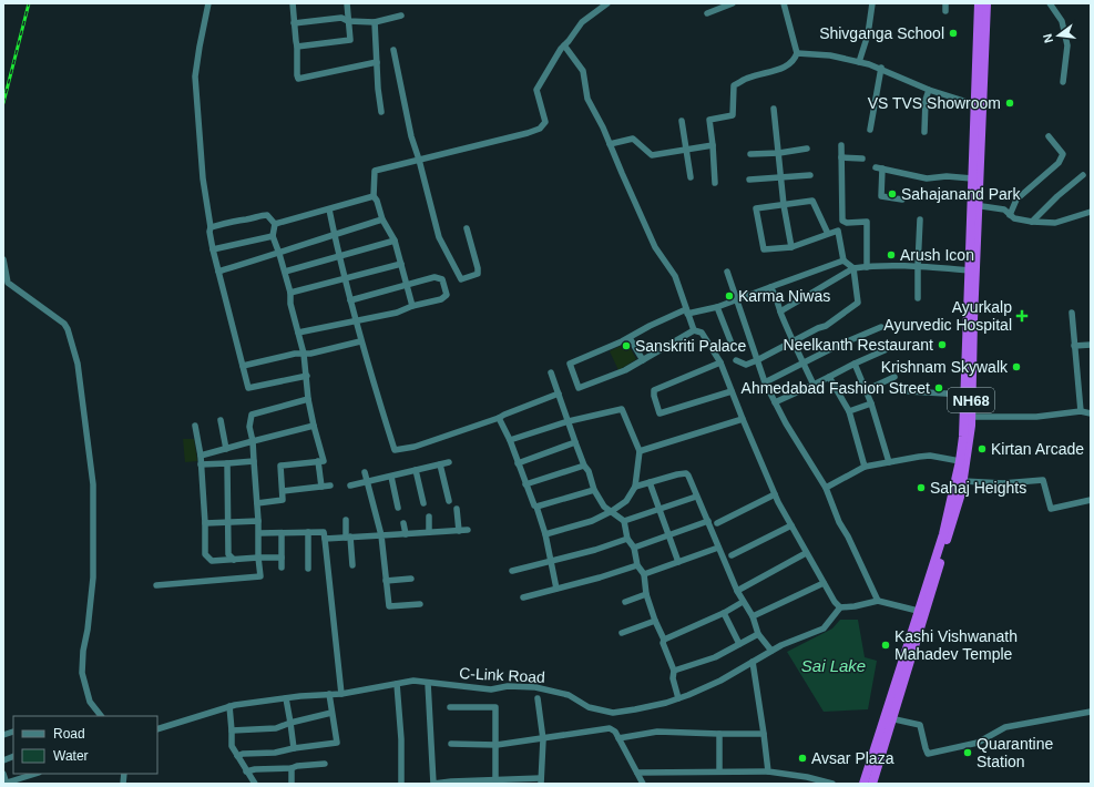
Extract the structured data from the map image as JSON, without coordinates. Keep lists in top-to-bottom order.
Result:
{
  "streets": {
    "highway": ["NH68"],
    "street": ["C-Link Road"]
  },
  "water": ["Sai Lake"],
  "places": {
    "other": [
      "Shivganga School",
      "VS TVS Showroom",
      "Sahajanand Park",
      "Arush Icon",
      "Karma Niwas",
      "Neelkanth Restaurant",
      "Sanskriti Palace",
      "Krishnam Skywalk",
      "Ahmedabad Fashion Street",
      "Kirtan Arcade",
      "Sahaj Heights",
      "Kashi Vishwanath Mahadev Temple",
      "Quarantine Station",
      "Avsar Plaza"
    ],
    "health": ["Ayurkalp Ayurvedic Hospital"]
  },
  "legend": ["Road", "Water"],
  "north": "left"
}
